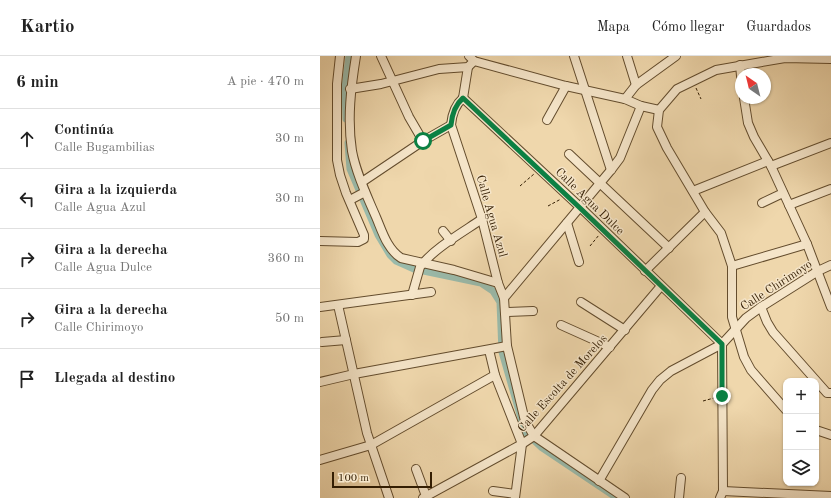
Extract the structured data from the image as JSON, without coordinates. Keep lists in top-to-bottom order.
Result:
{
  "streets": {
    "street": [
      "Calle Agua Dulce",
      "Calle Agua Azul",
      "Calle Chirimoyo",
      "Calle Escolta de Morelos"
    ]
  },
  "crossings": [
    ["Calle Agua Dulce", "Calle Chirimoyo"],
    ["Calle Agua Dulce", "Calle Escolta de Morelos"],
    ["Calle Agua Azul", "Calle Escolta de Morelos"]
  ],
  "scale_bar": "100 m",
  "north": "top left",
  "page": {
    "header": "Kartio",
    "nav": ["Mapa", "Cómo llegar", "Guardados"],
    "heading": ["6 min", "A pie · 470 m"],
    "list": [
      ["Continúa", "Calle Bugambilias", "30 m"],
      ["Gira a la izquierda", "Calle Agua Azul", "30 m"],
      ["Gira a la derecha", "Calle Agua Dulce", "360 m"],
      ["Gira a la derecha", "Calle Chirimoyo", "50 m"],
      "Llegada al destino"
    ],
    "map_buttons": ["+", "−"],
    "scale": "100 m"
  }
}
